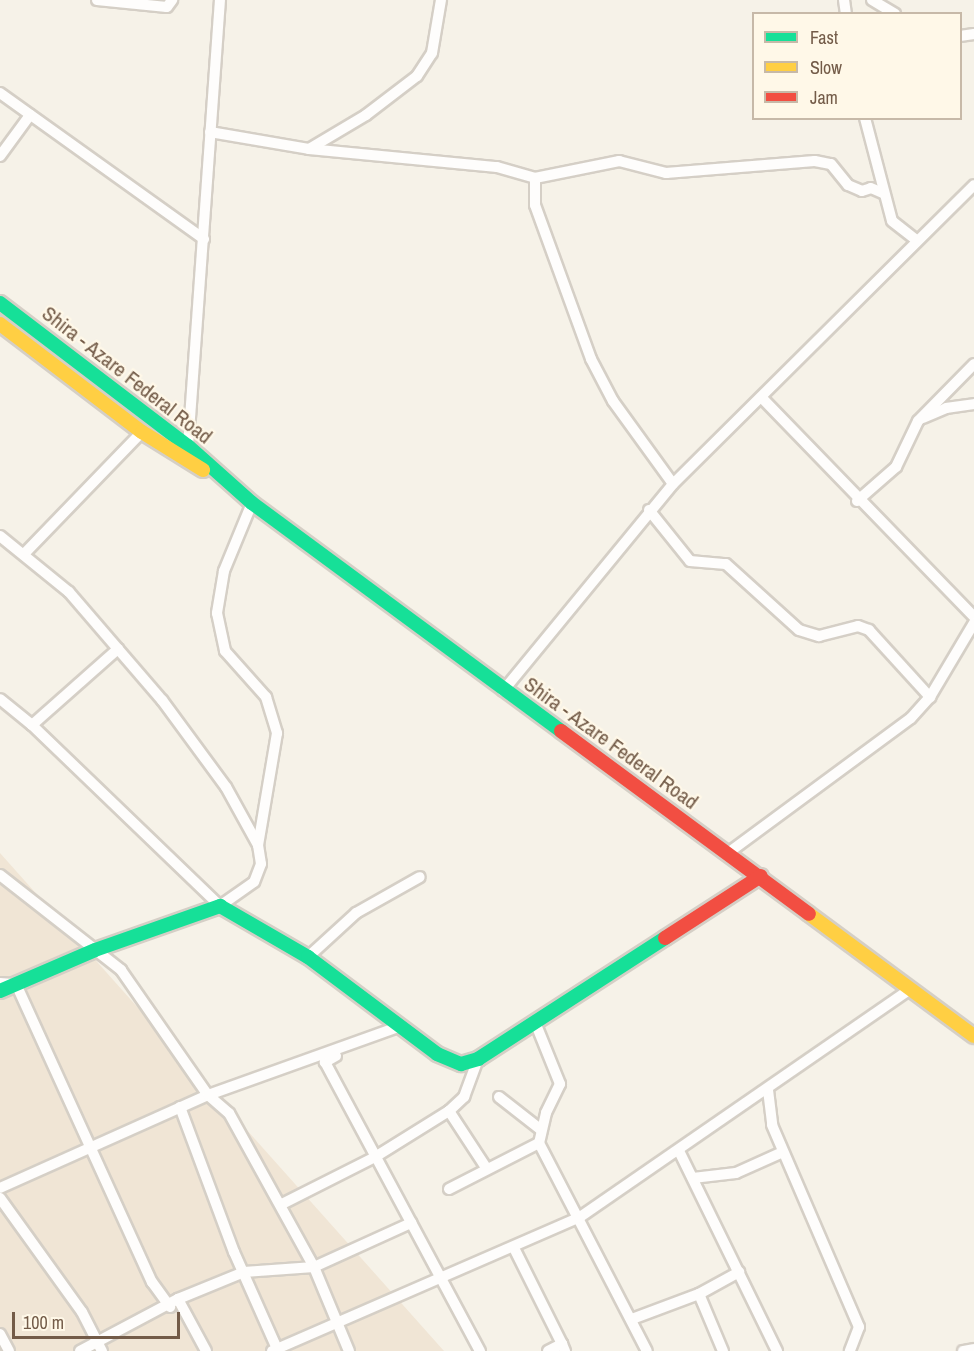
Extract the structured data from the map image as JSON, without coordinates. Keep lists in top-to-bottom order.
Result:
{
  "streets": {
    "main road": ["Shira - Azare Federal Road"]
  },
  "legend": ["Fast", "Slow", "Jam"],
  "scale_bar": "100 m"
}
